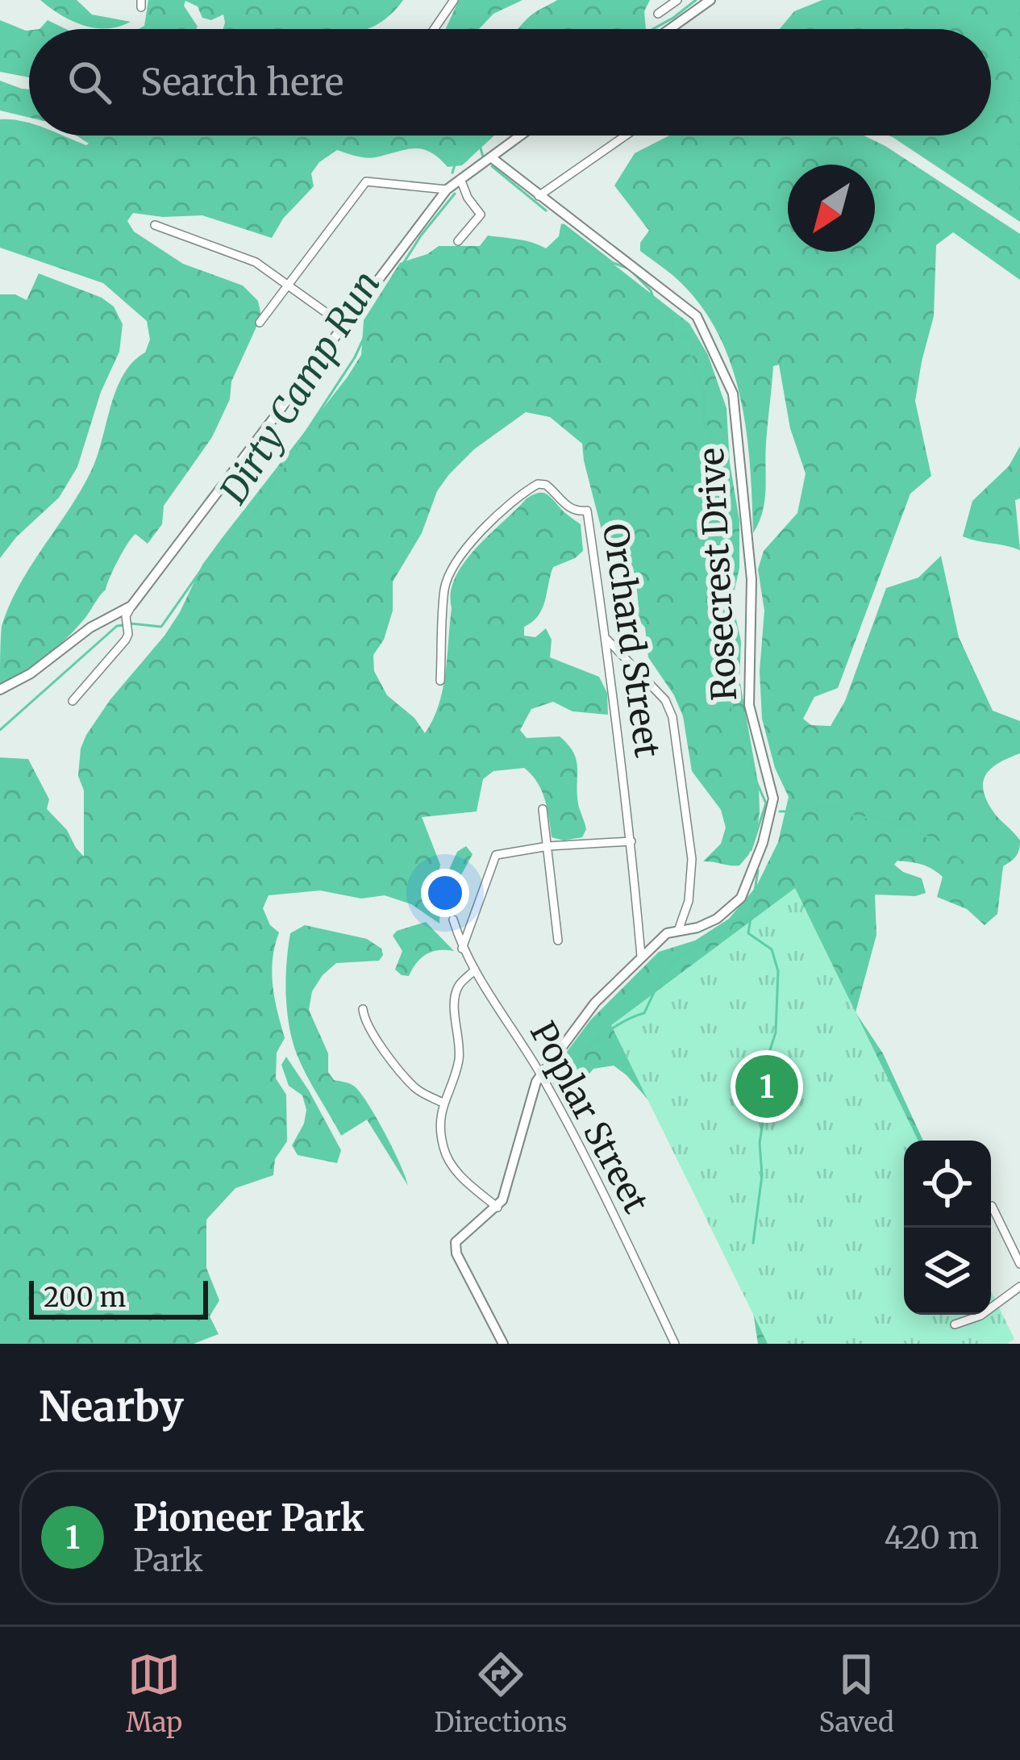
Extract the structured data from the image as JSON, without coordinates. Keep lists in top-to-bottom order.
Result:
{
  "streets": {
    "street": ["Rosecrest Drive", "Orchard Street", "Poplar Street"]
  },
  "crossings": [
    ["Rosecrest Drive", "Orchard Street"],
    ["Rosecrest Drive", "Poplar Street"]
  ],
  "water": ["Dirty Camp Run"],
  "scale_bar": "200 m",
  "north": "bottom left",
  "page": {
    "search": "Search here",
    "pins": "1",
    "scale": "200 m",
    "heading": "Nearby",
    "list": [
      {
        "mark": "1",
        "name": "Pioneer Park",
        "note": "Park",
        "value": "420 m"
      }
    ],
    "nav": ["Map", "Directions", "Saved"]
  }
}
